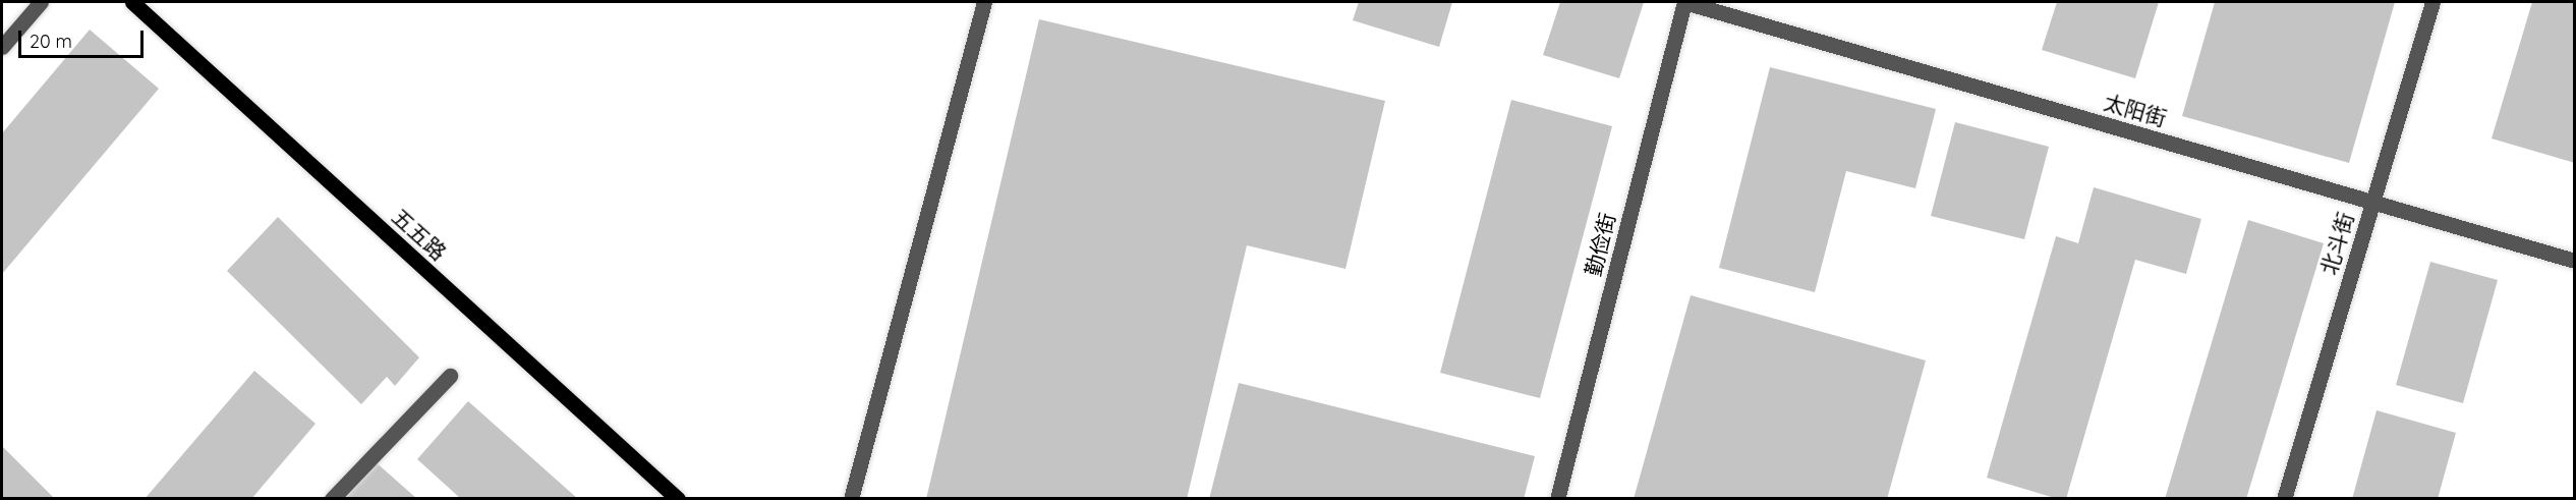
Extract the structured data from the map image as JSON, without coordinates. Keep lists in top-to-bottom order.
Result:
{
  "streets": {
    "main road": ["五五路"],
    "street": ["太阳街", "北斗街", "勤俭街"]
  },
  "crossings": [
    ["太阳街", "北斗街"],
    ["太阳街", "勤俭街"]
  ],
  "scale_bar": "20 m"
}
